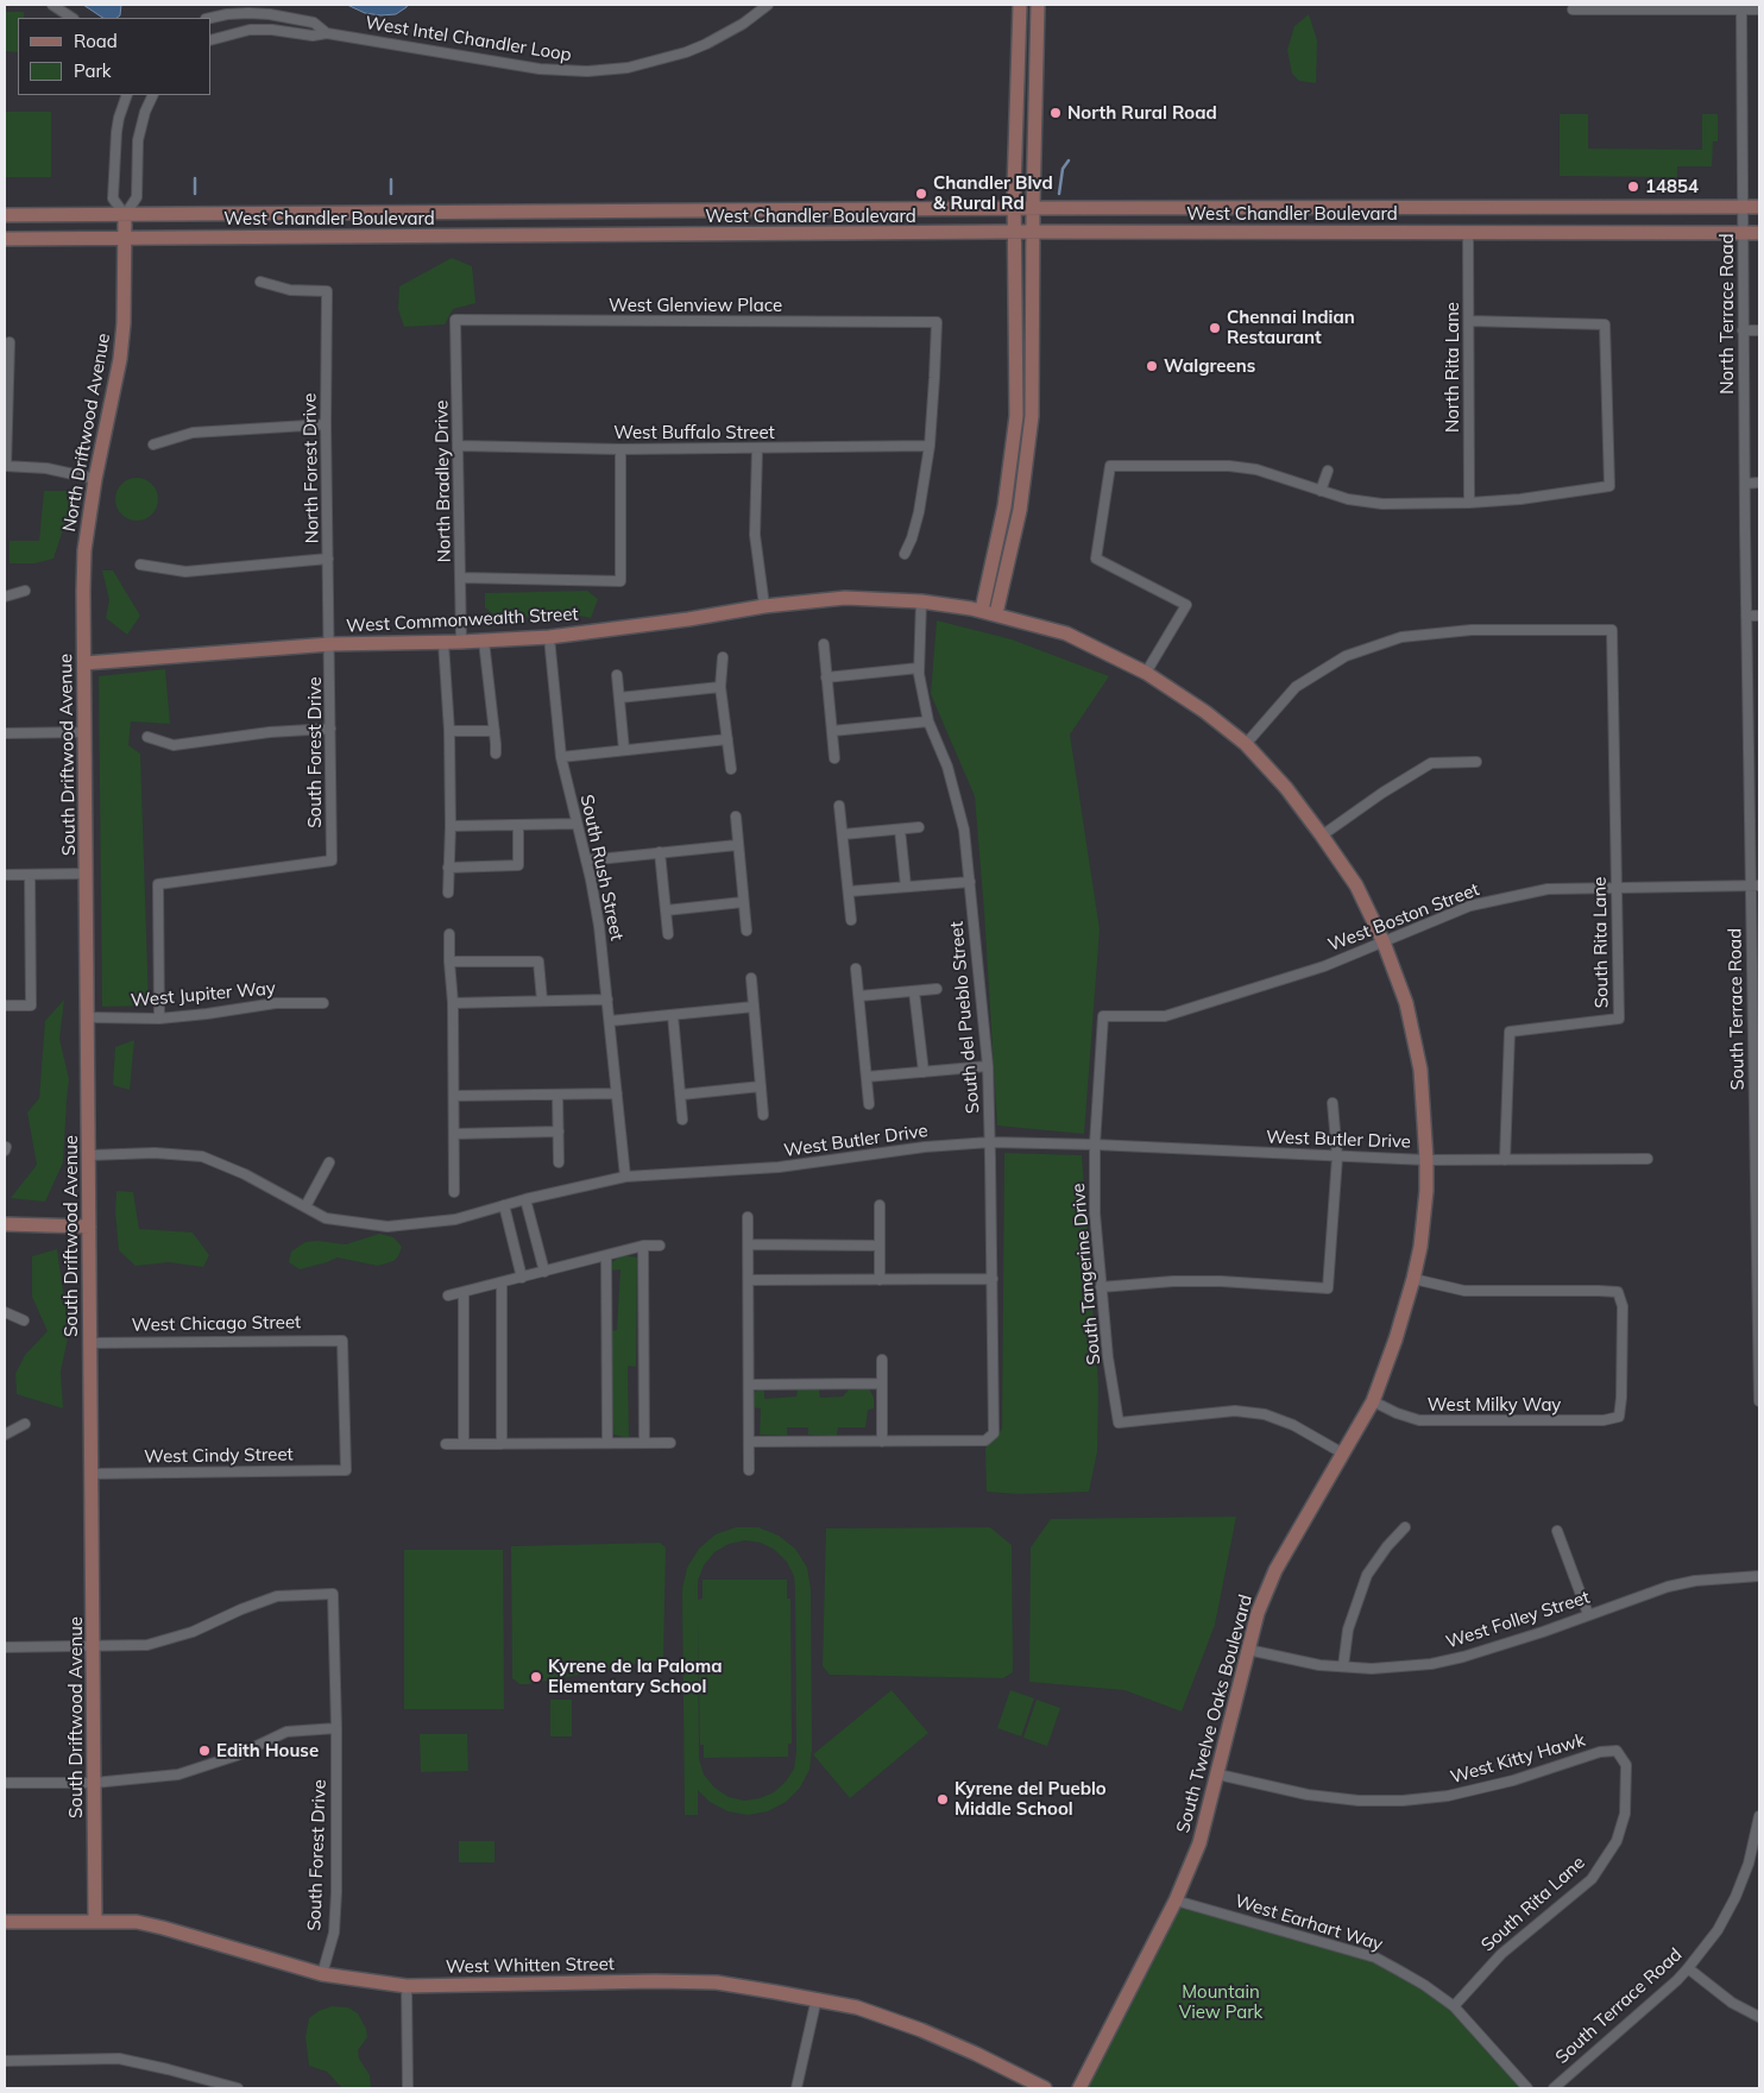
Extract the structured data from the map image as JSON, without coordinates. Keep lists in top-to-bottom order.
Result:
{
  "streets": {
    "street": [
      "West Intel Chandler Loop",
      "West Chandler Boulevard",
      "West Glenview Place",
      "North Terrace Road",
      "North Rita Lane",
      "North Driftwood Avenue",
      "West Buffalo Street",
      "North Forest Drive",
      "North Bradley Drive",
      "West Commonwealth Street",
      "South Forest Drive",
      "South Driftwood Avenue",
      "South Rush Street",
      "West Boston Street",
      "South Rita Lane",
      "West Jupiter Way",
      "South Terrace Road",
      "South del Pueblo Street",
      "West Butler Drive",
      "South Tangerine Drive",
      "West Chicago Street",
      "West Milky Way",
      "West Cindy Street",
      "West Folley Street",
      "South Twelve Oaks Boulevard",
      "West Kitty Hawk",
      "West Earhart Way",
      "West Whitten Street"
    ]
  },
  "crossings": [
    ["West Chandler Boulevard", "North Terrace Road"],
    ["West Chandler Boulevard", "North Rita Lane"],
    ["West Chandler Boulevard", "North Driftwood Avenue"],
    ["West Glenview Place", "West Buffalo Street"],
    ["West Glenview Place", "North Bradley Drive"],
    ["North Terrace Road", "South Terrace Road"],
    ["North Driftwood Avenue", "South Driftwood Avenue"],
    ["West Buffalo Street", "North Bradley Drive"],
    ["North Forest Drive", "West Commonwealth Street"],
    ["North Forest Drive", "South Forest Drive"],
    ["North Bradley Drive", "West Commonwealth Street"],
    ["West Commonwealth Street", "South Forest Drive"],
    ["West Commonwealth Street", "South Driftwood Avenue"],
    ["West Commonwealth Street", "South Rush Street"],
    ["West Commonwealth Street", "South del Pueblo Street"],
    ["West Commonwealth Street", "South Twelve Oaks Boulevard"],
    ["South Forest Drive", "South Driftwood Avenue"],
    ["South Forest Drive", "West Jupiter Way"],
    ["South Forest Drive", "West Whitten Street"],
    ["South Driftwood Avenue", "West Jupiter Way"],
    ["South Driftwood Avenue", "West Butler Drive"],
    ["South Driftwood Avenue", "West Chicago Street"],
    ["South Driftwood Avenue", "West Cindy Street"],
    ["South Driftwood Avenue", "West Whitten Street"],
    ["South Rush Street", "West Butler Drive"],
    ["West Boston Street", "South Rita Lane"],
    ["West Boston Street", "South Terrace Road"],
    ["West Boston Street", "South Tangerine Drive"],
    ["West Boston Street", "South Twelve Oaks Boulevard"],
    ["South Rita Lane", "West Butler Drive"],
    ["South Rita Lane", "South Twelve Oaks Boulevard"],
    ["South Rita Lane", "West Kitty Hawk"],
    ["South Rita Lane", "West Earhart Way"],
    ["South del Pueblo Street", "West Butler Drive"],
    ["West Butler Drive", "South Tangerine Drive"],
    ["West Butler Drive", "South Twelve Oaks Boulevard"],
    ["South Tangerine Drive", "South Twelve Oaks Boulevard"],
    ["West Chicago Street", "West Cindy Street"],
    ["West Milky Way", "South Twelve Oaks Boulevard"],
    ["West Folley Street", "South Twelve Oaks Boulevard"],
    ["South Twelve Oaks Boulevard", "West Kitty Hawk"],
    ["South Twelve Oaks Boulevard", "West Earhart Way"]
  ],
  "parks": ["Mountain View Park"],
  "places": [
    "North Rural Road",
    "14854",
    "Chandler Blvd & Rural Rd",
    "Chennai Indian Restaurant",
    "Walgreens",
    "Kyrene de la Paloma Elementary School",
    "Edith House",
    "Kyrene del Pueblo Middle School"
  ],
  "legend": ["Road", "Park"]
}
